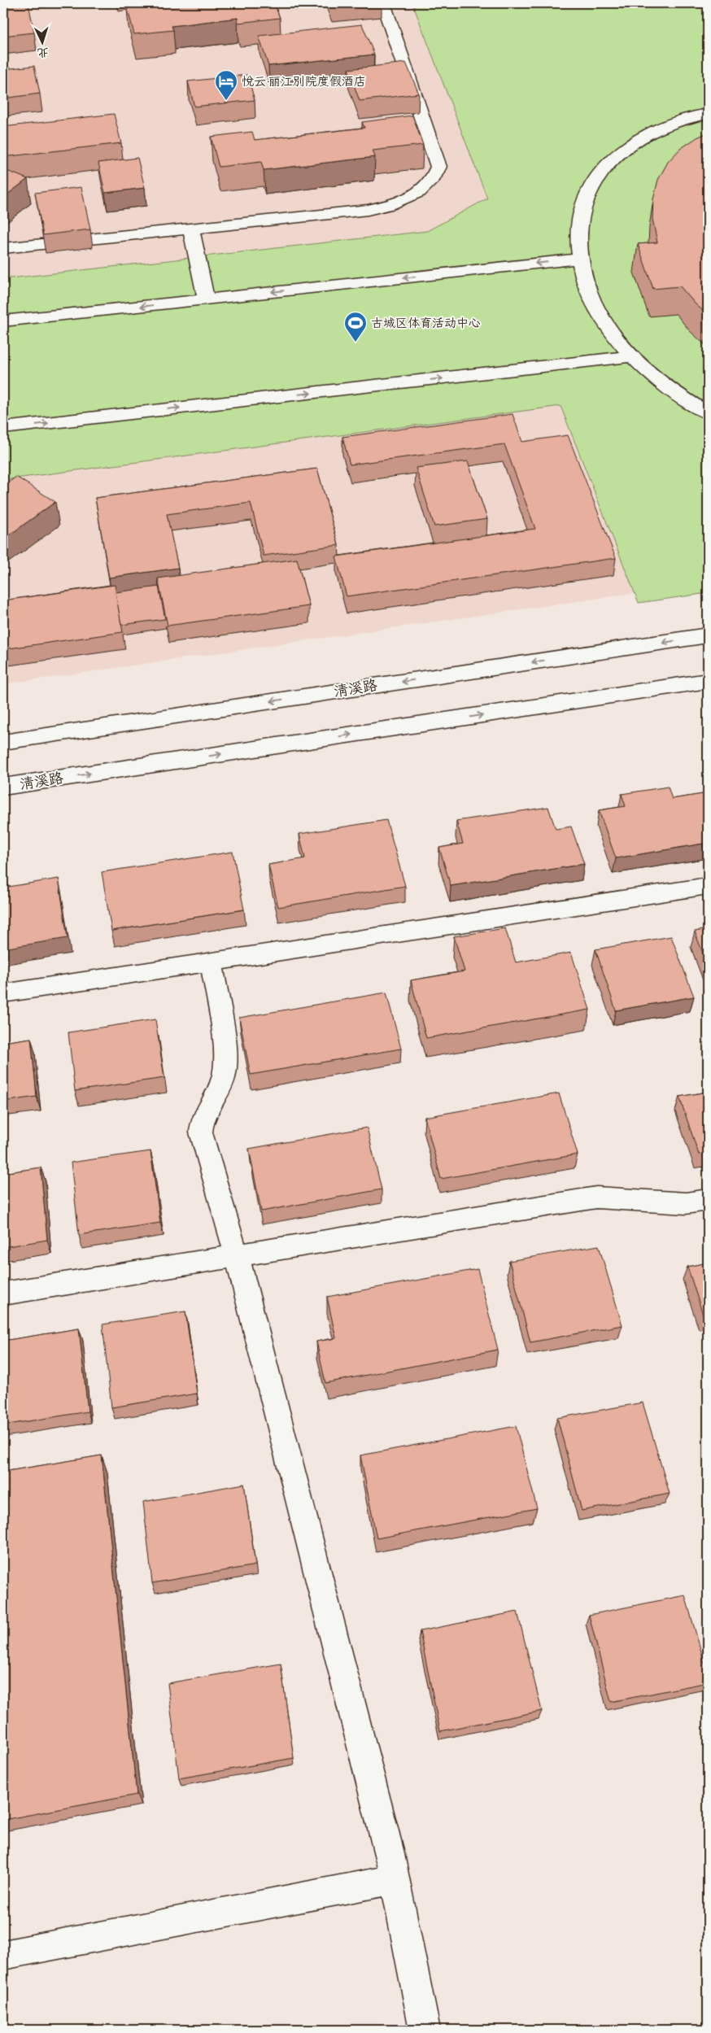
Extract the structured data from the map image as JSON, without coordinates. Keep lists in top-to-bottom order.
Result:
{
  "streets": {
    "street": ["清溪路"]
  },
  "places": {
    "hotel": ["悦云·丽江别院度假酒店"],
    "sports": ["古城区体育活动中心"]
  },
  "north": "bottom"
}
